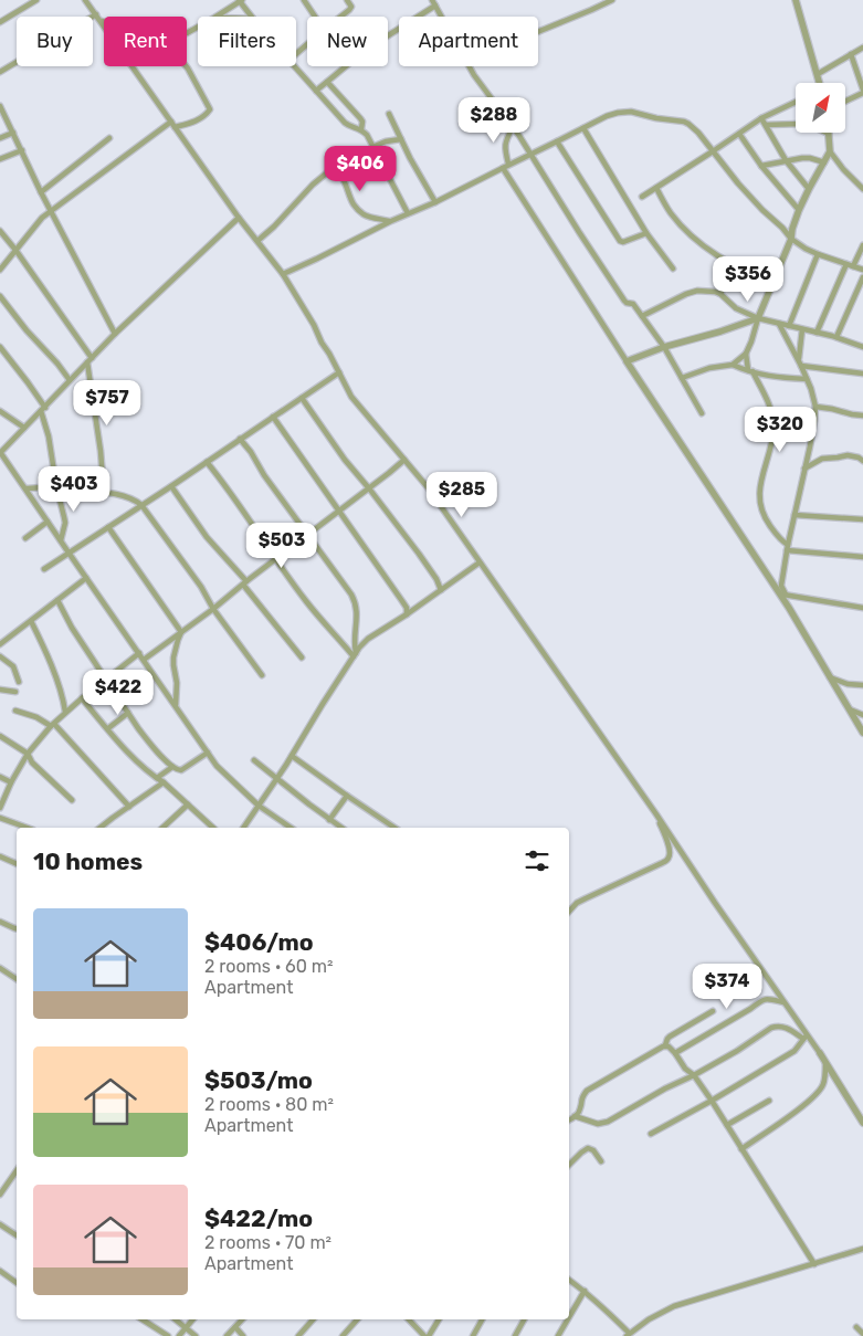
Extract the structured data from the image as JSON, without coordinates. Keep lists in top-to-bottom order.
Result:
{
  "north": "top right",
  "page": {
    "chip": [
      "Buy",
      "Rent",
      "Filters",
      "New",
      "Apartment"
    ],
    "price": [
      "$288",
      "$406",
      "$356",
      "$757",
      "$320",
      "$403",
      "$285",
      "$503",
      "$422",
      "$374"
    ],
    "heading": "10 homes",
    "list": [
      {
        "name": "$406/mo",
        "note": "2 rooms · 60 m² · Apartment"
      },
      {
        "name": "$503/mo",
        "note": "2 rooms · 80 m² · Apartment"
      },
      {
        "name": "$422/mo",
        "note": "2 rooms · 70 m² · Apartment"
      }
    ]
  }
}
